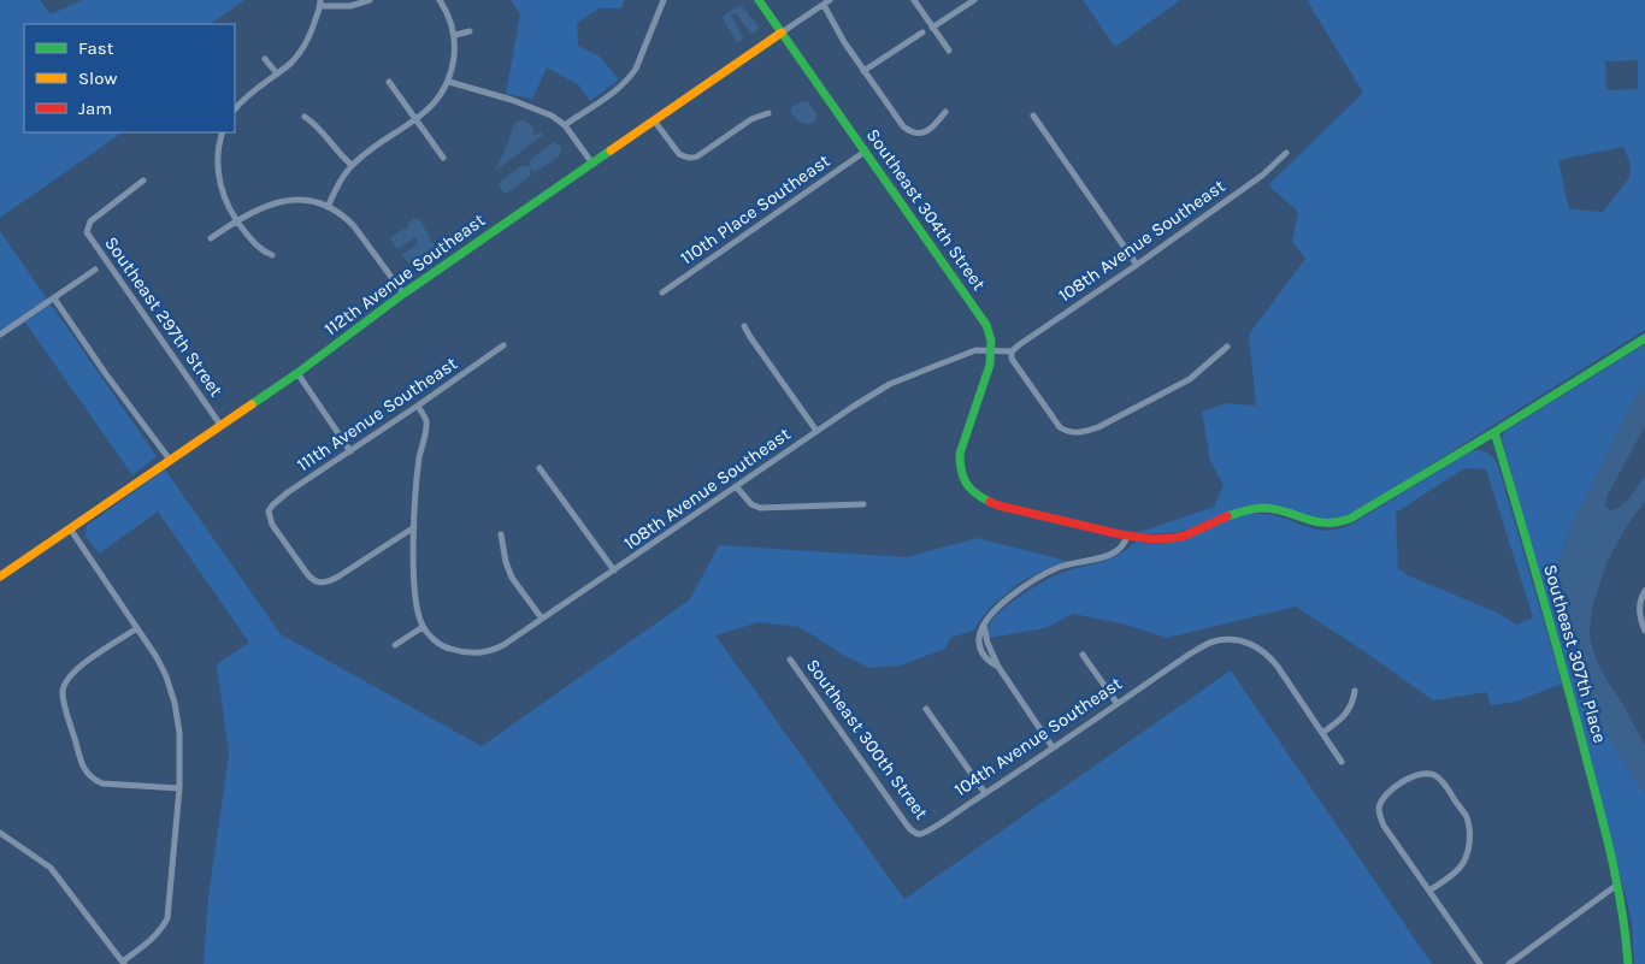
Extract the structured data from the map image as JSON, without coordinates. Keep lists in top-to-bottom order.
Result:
{
  "streets": {
    "street": [
      "110th Place Southeast",
      "Southeast 304th Street",
      "108th Avenue Southeast",
      "112th Avenue Southeast",
      "Southeast 297th Street",
      "111th Avenue Southeast",
      "Southeast 307th Place",
      "104th Avenue Southeast",
      "Southeast 300th Street"
    ]
  },
  "crossings": [
    ["110th Place Southeast", "Southeast 304th Street"],
    ["Southeast 304th Street", "108th Avenue Southeast"],
    ["Southeast 304th Street", "112th Avenue Southeast"],
    ["112th Avenue Southeast", "Southeast 297th Street"],
    ["104th Avenue Southeast", "Southeast 300th Street"]
  ],
  "legend": ["Fast", "Slow", "Jam"]
}
